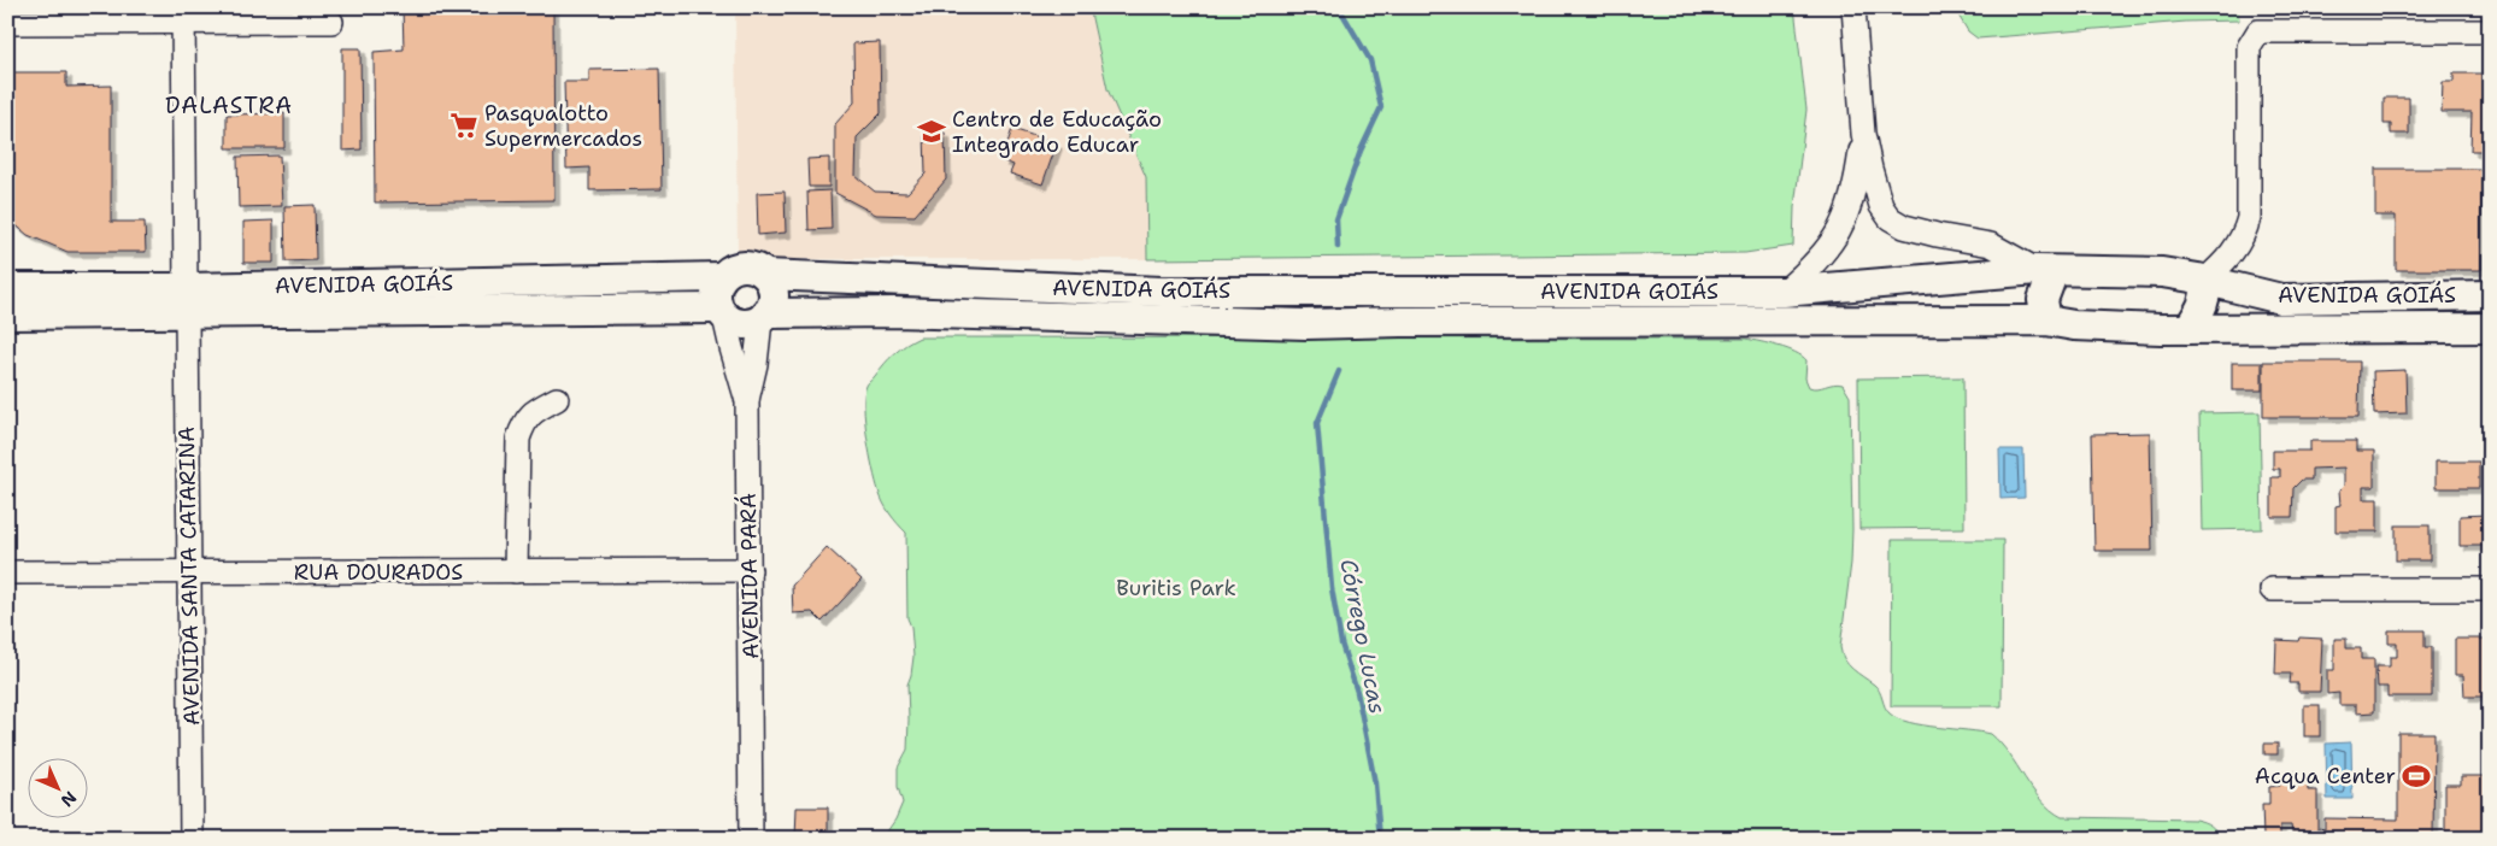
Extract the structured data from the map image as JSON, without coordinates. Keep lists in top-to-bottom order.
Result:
{
  "streets": {
    "main road": ["AVENIDA GOIÁS"],
    "street": ["RUA DOURADOS", "AVENIDA SANTA CATARINA", "AVENIDA PARÁ"]
  },
  "crossings": [
    ["AVENIDA GOIÁS", "AVENIDA SANTA CATARINA"],
    ["AVENIDA GOIÁS", "AVENIDA PARÁ"],
    ["RUA DOURADOS", "AVENIDA SANTA CATARINA"],
    ["RUA DOURADOS", "AVENIDA PARÁ"]
  ],
  "districts": ["DALASTRA"],
  "water": ["Córrego Lucas"],
  "parks": ["Buritis Park"],
  "places": {
    "supermarket": ["Pasqualotto Supermercados"],
    "school or university": ["Centro de Educação Integrado Educar"],
    "sports": ["Acqua Center"]
  },
  "north": "bottom right"
}
